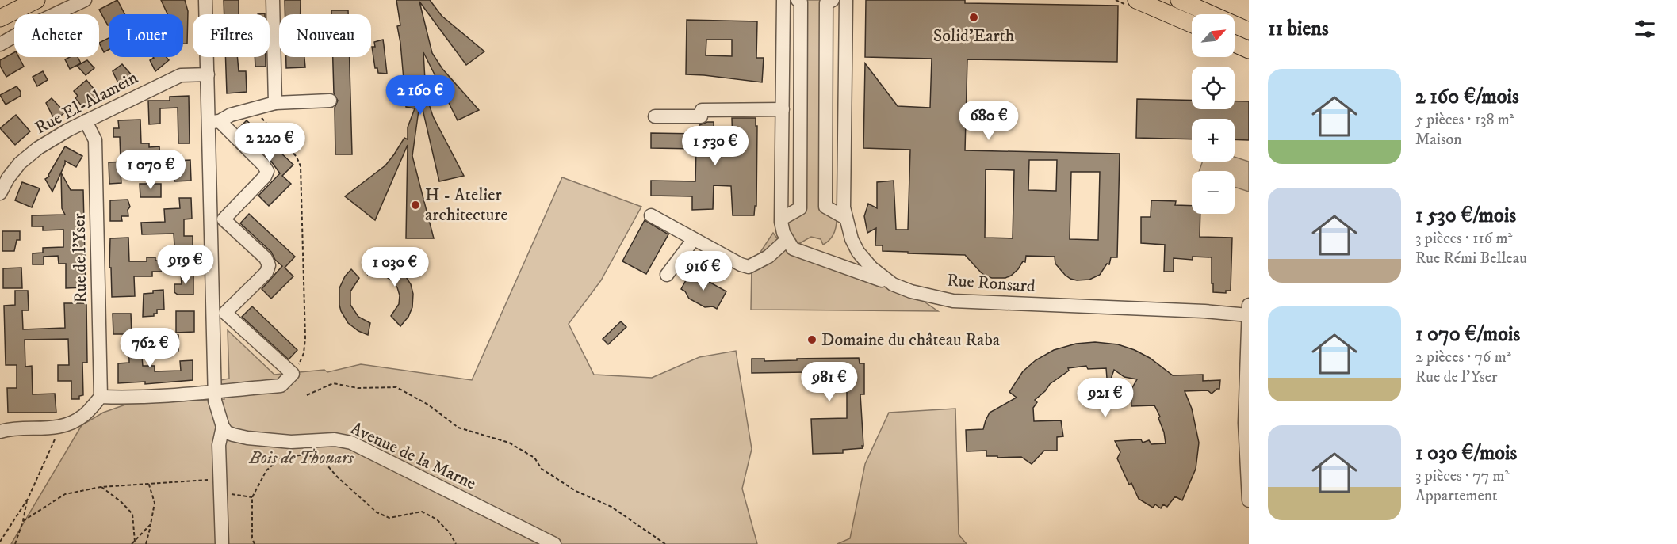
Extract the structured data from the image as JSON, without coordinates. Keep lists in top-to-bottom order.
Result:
{
  "streets": {
    "street": [
      "Rue El-Alamein",
      "Rue de l'Yser",
      "Rue Ronsard",
      "Avenue de la Marne"
    ]
  },
  "crossings": [
    ["Rue El-Alamein", "Rue de l'Yser"]
  ],
  "parks": ["Bois de Thouars"],
  "places": ["Solid'Earth", "H - Atelier architecture", "Domaine du château Raba"],
  "north": "top right",
  "page": {
    "heading": "11 biens",
    "map_buttons": ["+", "−"],
    "chip": [
      "Acheter",
      "Louer",
      "Filtres",
      "Nouveau"
    ],
    "list": [
      {
        "name": "2 160 €/mois",
        "note": "5 pièces · 138 m² · Maison"
      },
      {
        "name": "1 530 €/mois",
        "note": "3 pièces · 116 m² · Rue Rémi Belleau"
      },
      {
        "name": "1 070 €/mois",
        "note": "2 pièces · 76 m² · Rue de l'Yser"
      },
      {
        "name": "1 030 €/mois",
        "note": "3 pièces · 77 m² · Appartement"
      }
    ],
    "price": [
      "2 160 €",
      "680 €",
      "2 220 €",
      "1 530 €",
      "1 070 €",
      "919 €",
      "1 030 €",
      "916 €",
      "762 €",
      "981 €",
      "921 €"
    ]
  }
}
